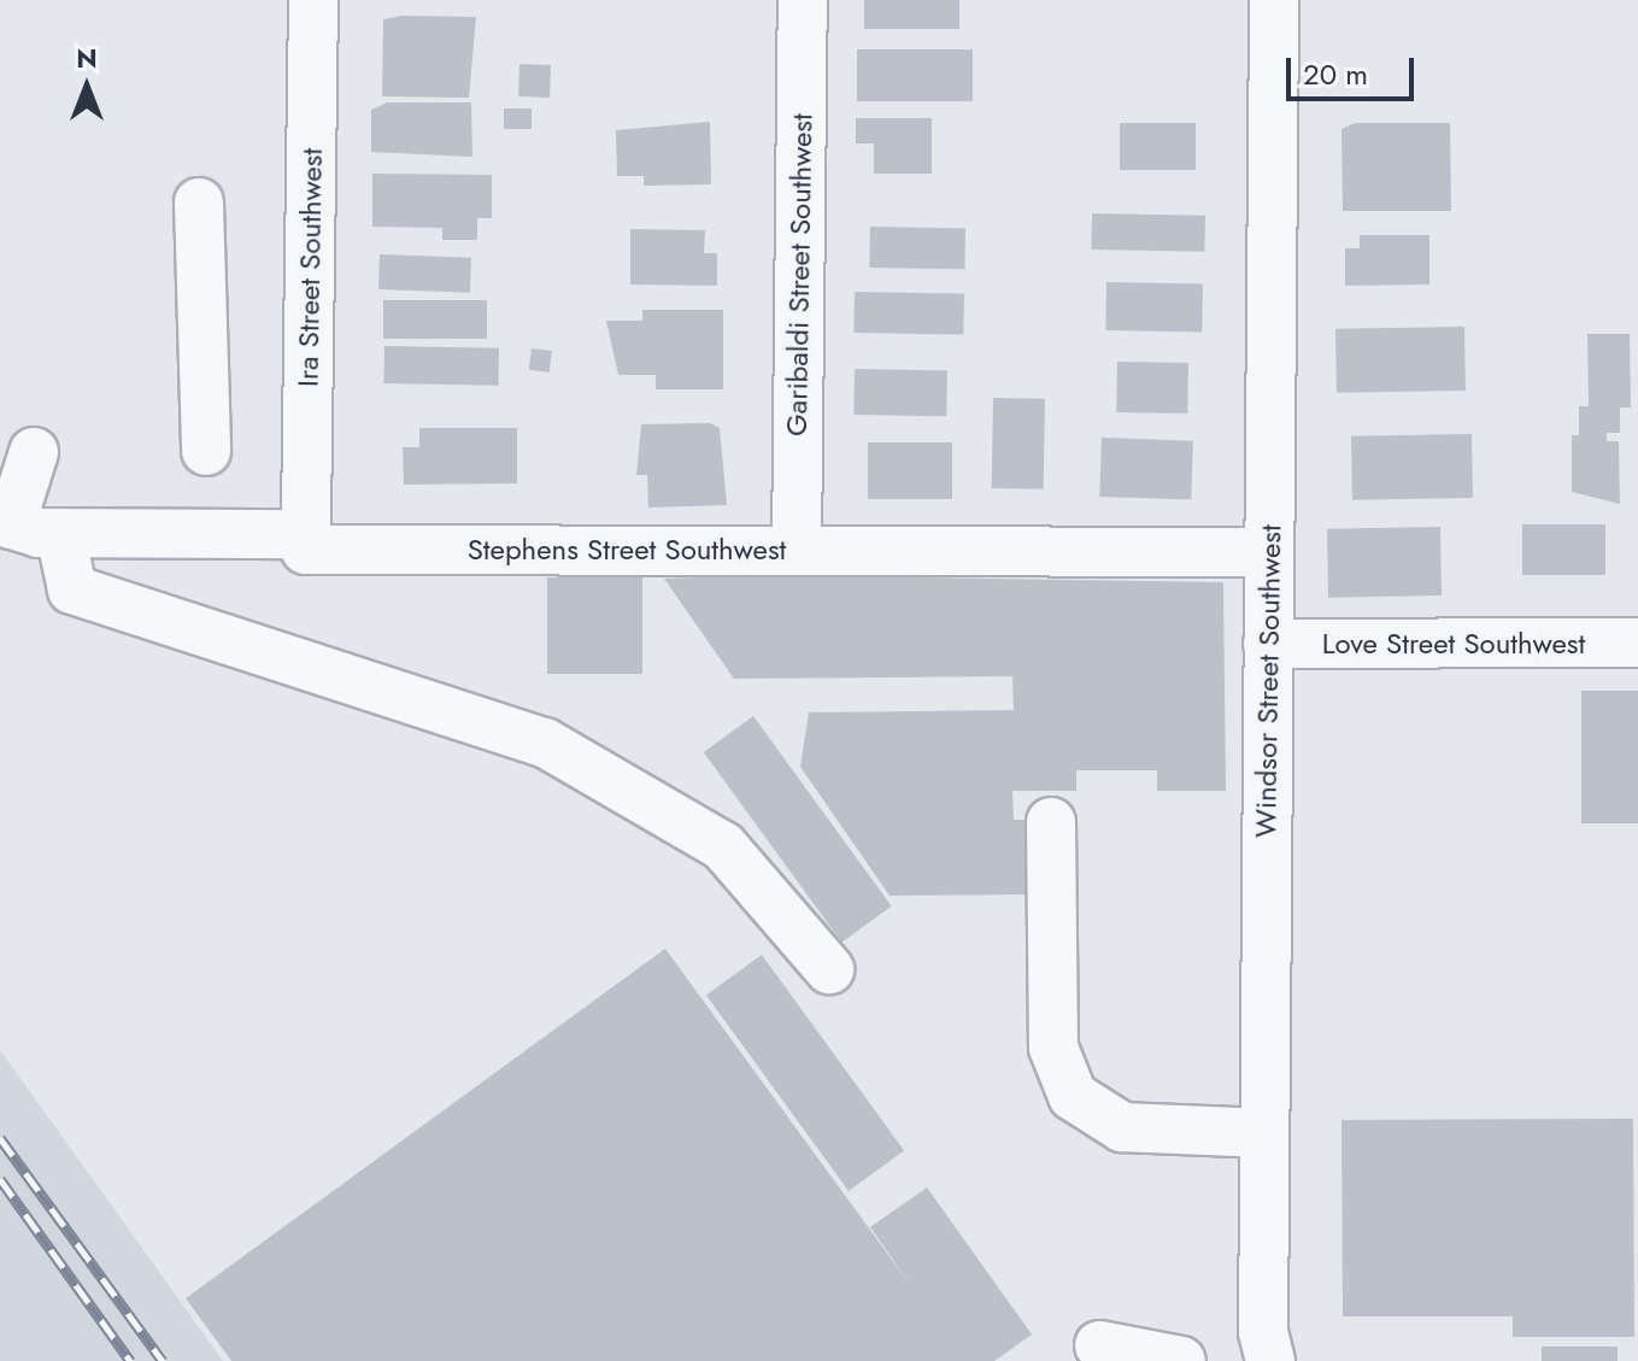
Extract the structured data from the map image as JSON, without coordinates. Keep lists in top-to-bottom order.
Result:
{
  "streets": {
    "street": [
      "Ira Street Southwest",
      "Garibaldi Street Southwest",
      "Stephens Street Southwest",
      "Love Street Southwest",
      "Windsor Street Southwest"
    ]
  },
  "crossings": [
    ["Ira Street Southwest", "Stephens Street Southwest"],
    ["Garibaldi Street Southwest", "Stephens Street Southwest"],
    ["Stephens Street Southwest", "Windsor Street Southwest"],
    ["Love Street Southwest", "Windsor Street Southwest"]
  ],
  "scale_bar": "20 m",
  "north": "top"
}
